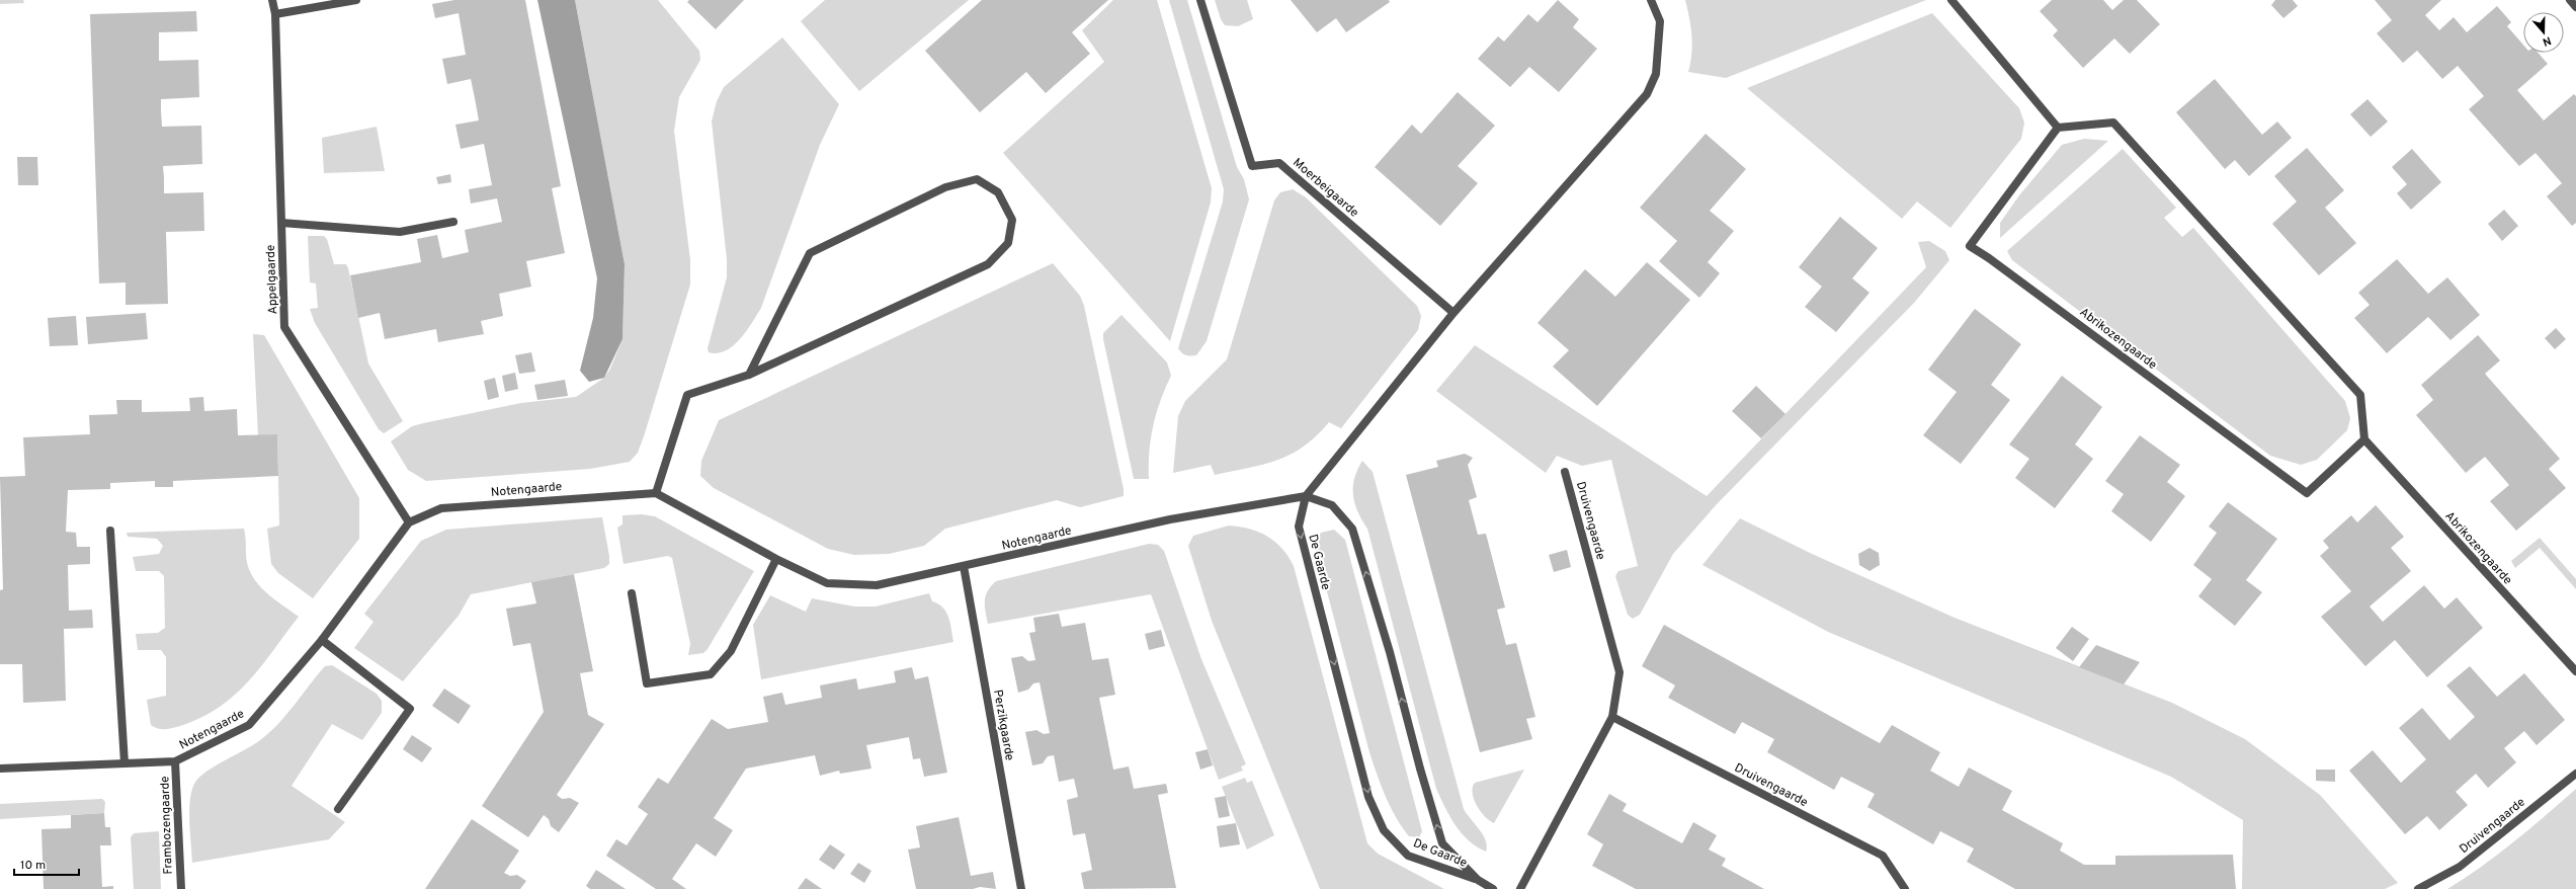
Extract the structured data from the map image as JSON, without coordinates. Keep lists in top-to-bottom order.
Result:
{
  "streets": {
    "street": [
      "Moerbeigaarde",
      "Appelgaarde",
      "Abrikozengaarde",
      "Notengaarde",
      "Druivengaarde",
      "De Gaarde",
      "Perzikgaarde",
      "Frambozengaarde"
    ]
  },
  "crossings": [
    ["Appelgaarde", "Notengaarde"],
    ["Notengaarde", "De Gaarde"],
    ["Notengaarde", "Perzikgaarde"],
    ["Notengaarde", "Frambozengaarde"]
  ],
  "scale_bar": "10 m",
  "north": "bottom"
}
